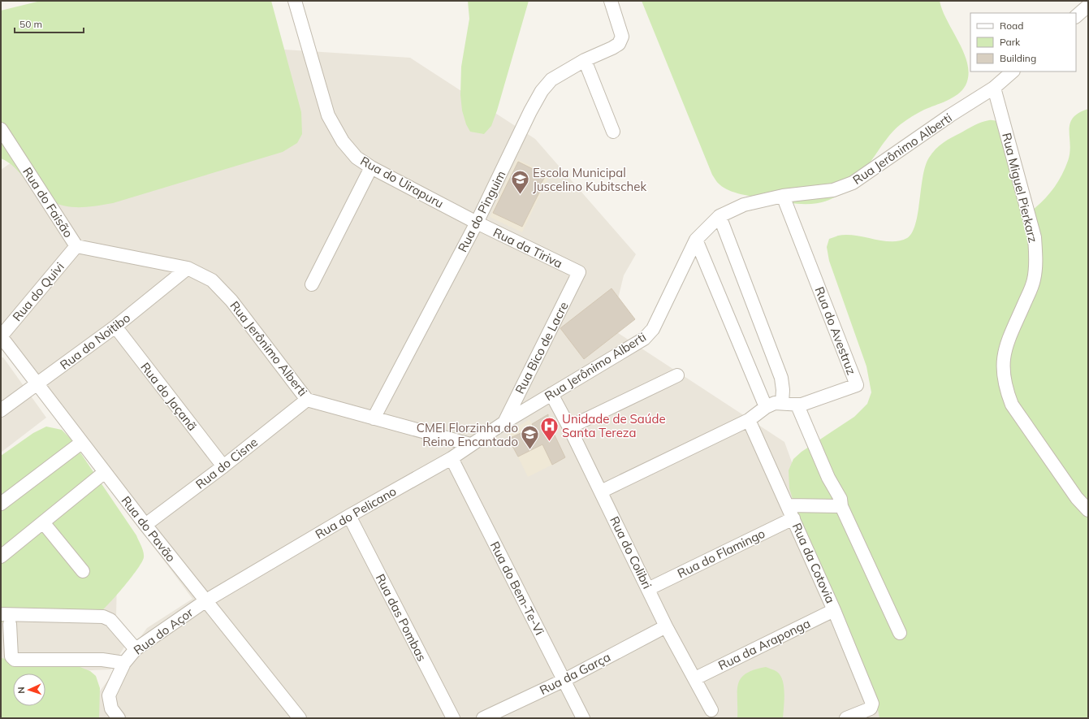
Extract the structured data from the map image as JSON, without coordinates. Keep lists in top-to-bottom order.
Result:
{
  "streets": {
    "street": [
      "Rua Jerônimo Alberti",
      "Rua do Uirapuru",
      "Rua Miguel Pierkarz",
      "Rua do Faisão",
      "Rua do Pinguim",
      "Rua da Tiriva",
      "Rua do Quivi",
      "Rua do Avestruz",
      "Rua do Noitibo",
      "Rua Bico de Lacre",
      "Rua do Jaçanã",
      "Rua do Cisne",
      "Rua do Pelicano",
      "Rua do Pavão",
      "Rua do Colibri",
      "Rua do Flamingo",
      "Rua da Cotovia",
      "Rua do Bem-Te-Vi",
      "Rua das Pombas",
      "Rua do Açor",
      "Rua da Araponga",
      "Rua da Garça"
    ]
  },
  "crossings": [
    ["Rua Jerônimo Alberti", "Rua Miguel Pierkarz"],
    ["Rua Jerônimo Alberti", "Rua do Faisão"],
    ["Rua Jerônimo Alberti", "Rua do Pinguim"],
    ["Rua Jerônimo Alberti", "Rua do Avestruz"],
    ["Rua Jerônimo Alberti", "Rua do Noitibo"],
    ["Rua Jerônimo Alberti", "Rua Bico de Lacre"],
    ["Rua Jerônimo Alberti", "Rua do Cisne"],
    ["Rua Jerônimo Alberti", "Rua do Pelicano"],
    ["Rua Jerônimo Alberti", "Rua do Colibri"],
    ["Rua do Uirapuru", "Rua do Pinguim"],
    ["Rua do Uirapuru", "Rua da Tiriva"],
    ["Rua do Faisão", "Rua do Quivi"],
    ["Rua do Faisão", "Rua do Noitibo"],
    ["Rua do Pinguim", "Rua da Tiriva"],
    ["Rua da Tiriva", "Rua Bico de Lacre"],
    ["Rua do Quivi", "Rua do Pavão"],
    ["Rua do Avestruz", "Rua do Colibri"],
    ["Rua do Avestruz", "Rua da Cotovia"],
    ["Rua do Noitibo", "Rua do Jaçanã"],
    ["Rua do Noitibo", "Rua do Pavão"],
    ["Rua Bico de Lacre", "Rua do Pelicano"],
    ["Rua do Jaçanã", "Rua do Cisne"],
    ["Rua do Cisne", "Rua do Pavão"],
    ["Rua do Pelicano", "Rua do Pavão"],
    ["Rua do Pelicano", "Rua do Bem-Te-Vi"],
    ["Rua do Pelicano", "Rua das Pombas"],
    ["Rua do Pelicano", "Rua do Açor"],
    ["Rua do Pavão", "Rua do Açor"],
    ["Rua do Colibri", "Rua do Flamingo"],
    ["Rua do Colibri", "Rua da Araponga"],
    ["Rua do Colibri", "Rua da Garça"],
    ["Rua do Flamingo", "Rua da Cotovia"],
    ["Rua da Cotovia", "Rua da Araponga"],
    ["Rua do Bem-Te-Vi", "Rua da Garça"]
  ],
  "places": {
    "school or university": ["Escola Municipal Juscelino Kubitschek", "CMEI Florzinha do Reino Encantado"],
    "hospital": ["Unidade de Saúde Santa Tereza"]
  },
  "legend": ["Road", "Park", "Building"],
  "scale_bar": "50 m",
  "north": "left"
}
